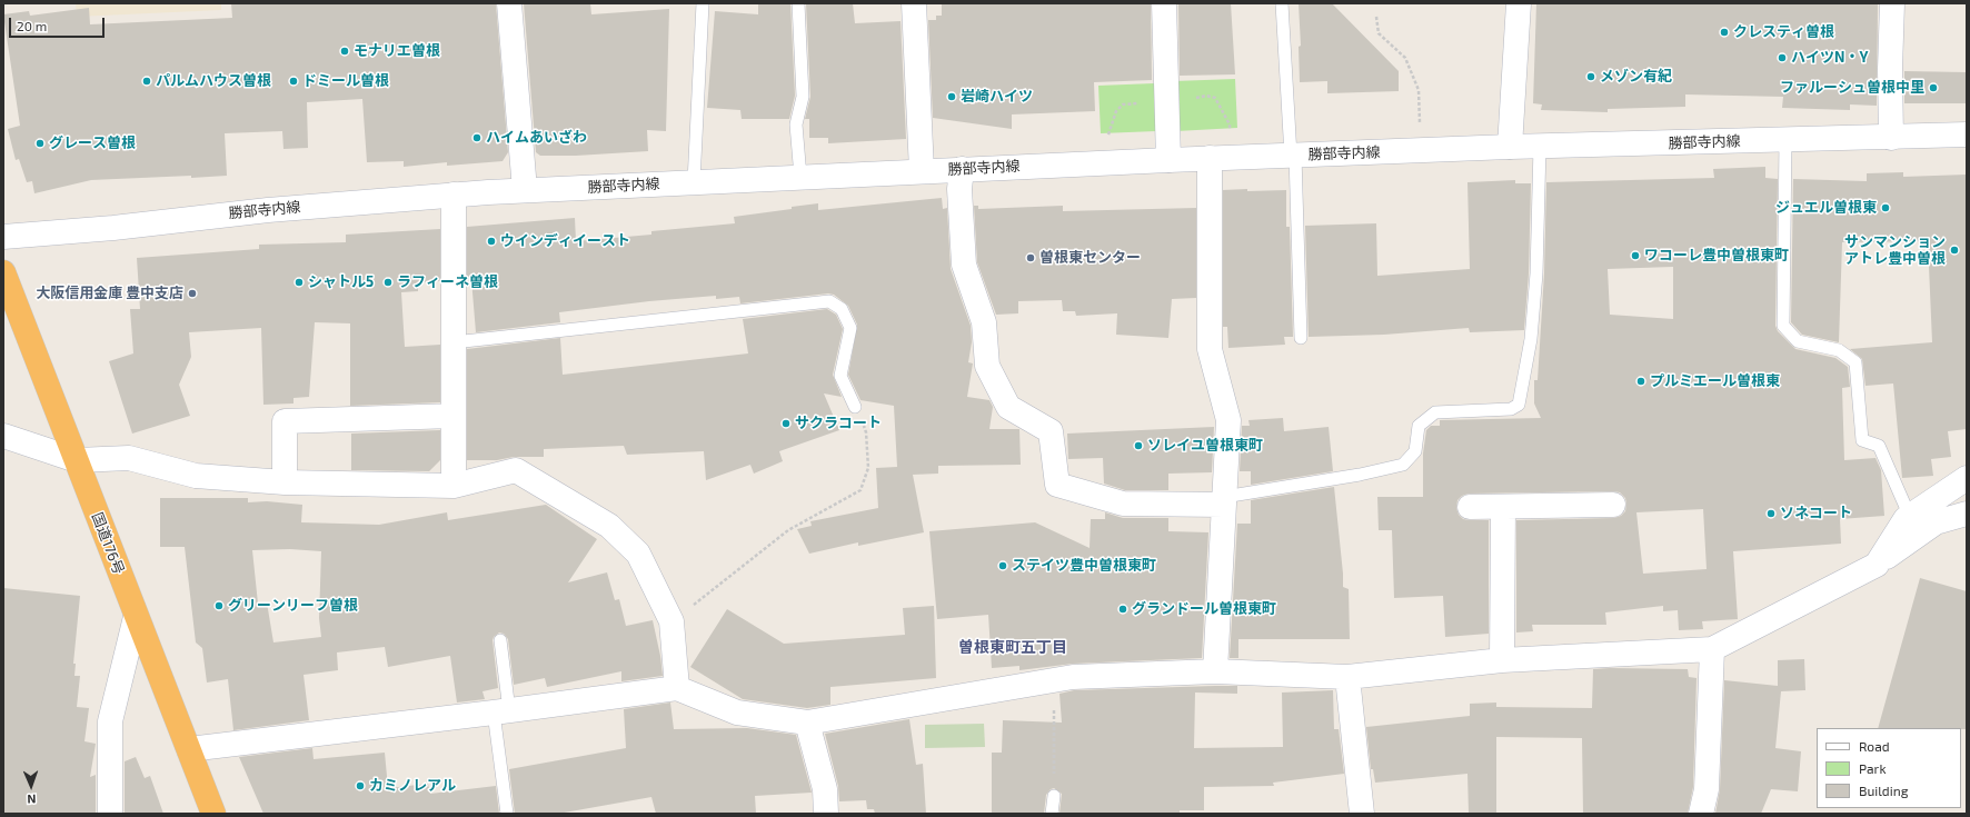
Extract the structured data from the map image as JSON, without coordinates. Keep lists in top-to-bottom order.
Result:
{
  "streets": {
    "highway": ["国道176号"],
    "street": ["勝部寺内線"]
  },
  "districts": ["曽根東町五丁目"],
  "places": [
    "クレスティ曽根",
    "モナリエ曽根",
    "ハイツN・Y",
    "メゾン有紀",
    "パルムハウス曽根",
    "ドミール曽根",
    "ファルーシュ曽根中里",
    "岩崎ハイツ",
    "ハイムあいざわ",
    "グレース曽根",
    "ジュエル曽根東",
    "ウインディイースト",
    "サンマンション アトレ豊中曽根",
    "ワコーレ豊中曽根東町",
    "曽根東センター",
    "シャトル5",
    "ラフィーネ曽根",
    "大阪信用金庫 豊中支店",
    "プルミエール曽根東",
    "サクラコート",
    "ソレイユ曽根東町",
    "ソネコート",
    "ステイツ豊中曽根東町",
    "グリーンリーフ曽根",
    "グランドール曽根東町",
    "カミノレアル"
  ],
  "legend": ["Road", "Park", "Building"],
  "scale_bar": "20 m",
  "north": "bottom"
}
